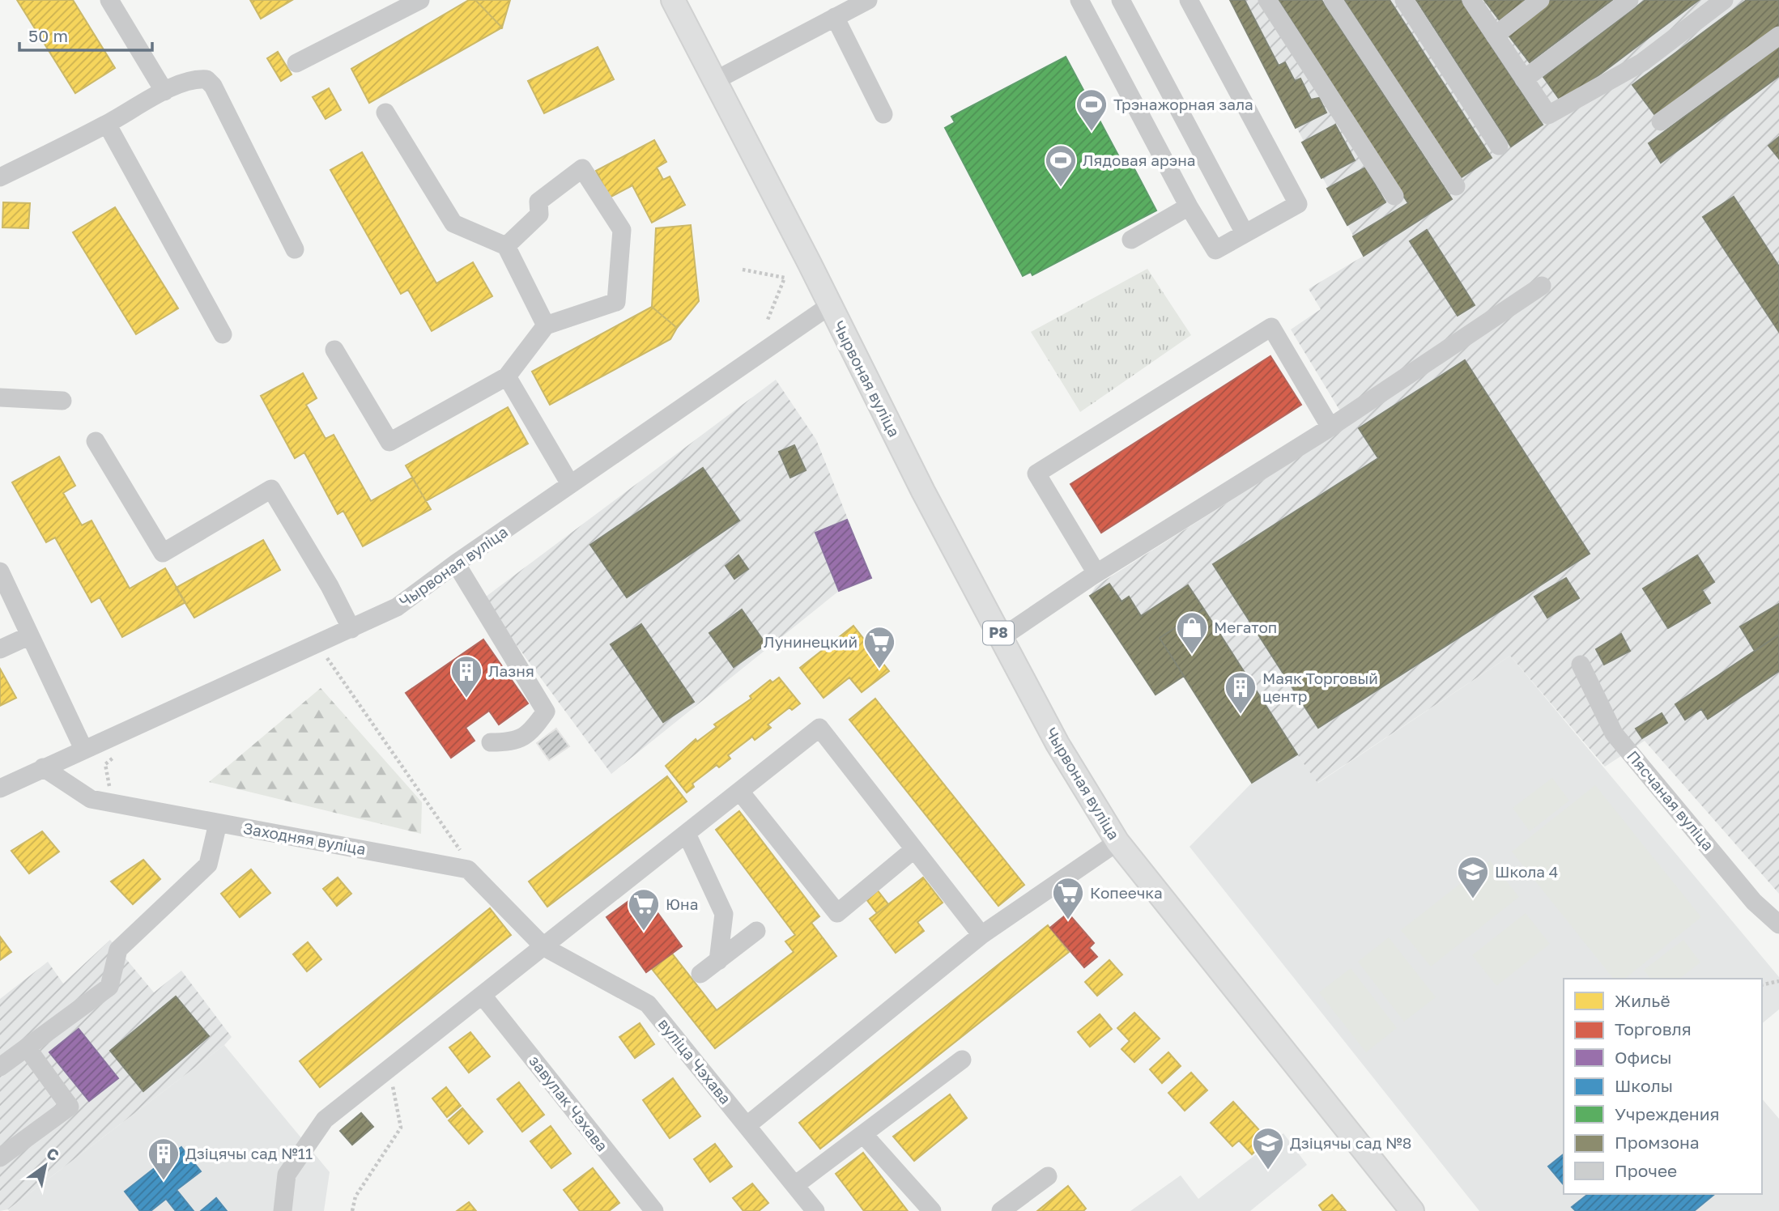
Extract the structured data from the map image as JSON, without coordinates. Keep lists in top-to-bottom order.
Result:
{
  "streets": {
    "main road": ["Чырвоная вуліца", "Р8"],
    "street": [
      "Пясчаная вуліца",
      "Заходняя вуліца",
      "вуліца Чэхава",
      "завулак Чэхава"
    ]
  },
  "crossings": [
    ["Чырвоная вуліца", "Заходняя вуліца"]
  ],
  "places": {
    "sports": ["Трэнажорная зала", "Лядовая арэна"],
    "shop": ["Мегатоп"],
    "supermarket": ["Лунинецкий", "Копеечка", "Юна"],
    "building": ["Лазня", "Маяк Торговый центр", "Дзіцячы сад №11"],
    "school or university": ["Школа 4", "Дзіцячы сад №8"]
  },
  "legend": [
    "Жильё",
    "Торговля",
    "Офисы",
    "Школы",
    "Учреждения",
    "Промзона",
    "Прочее"
  ],
  "scale_bar": "50 m",
  "north": "top right"
}
